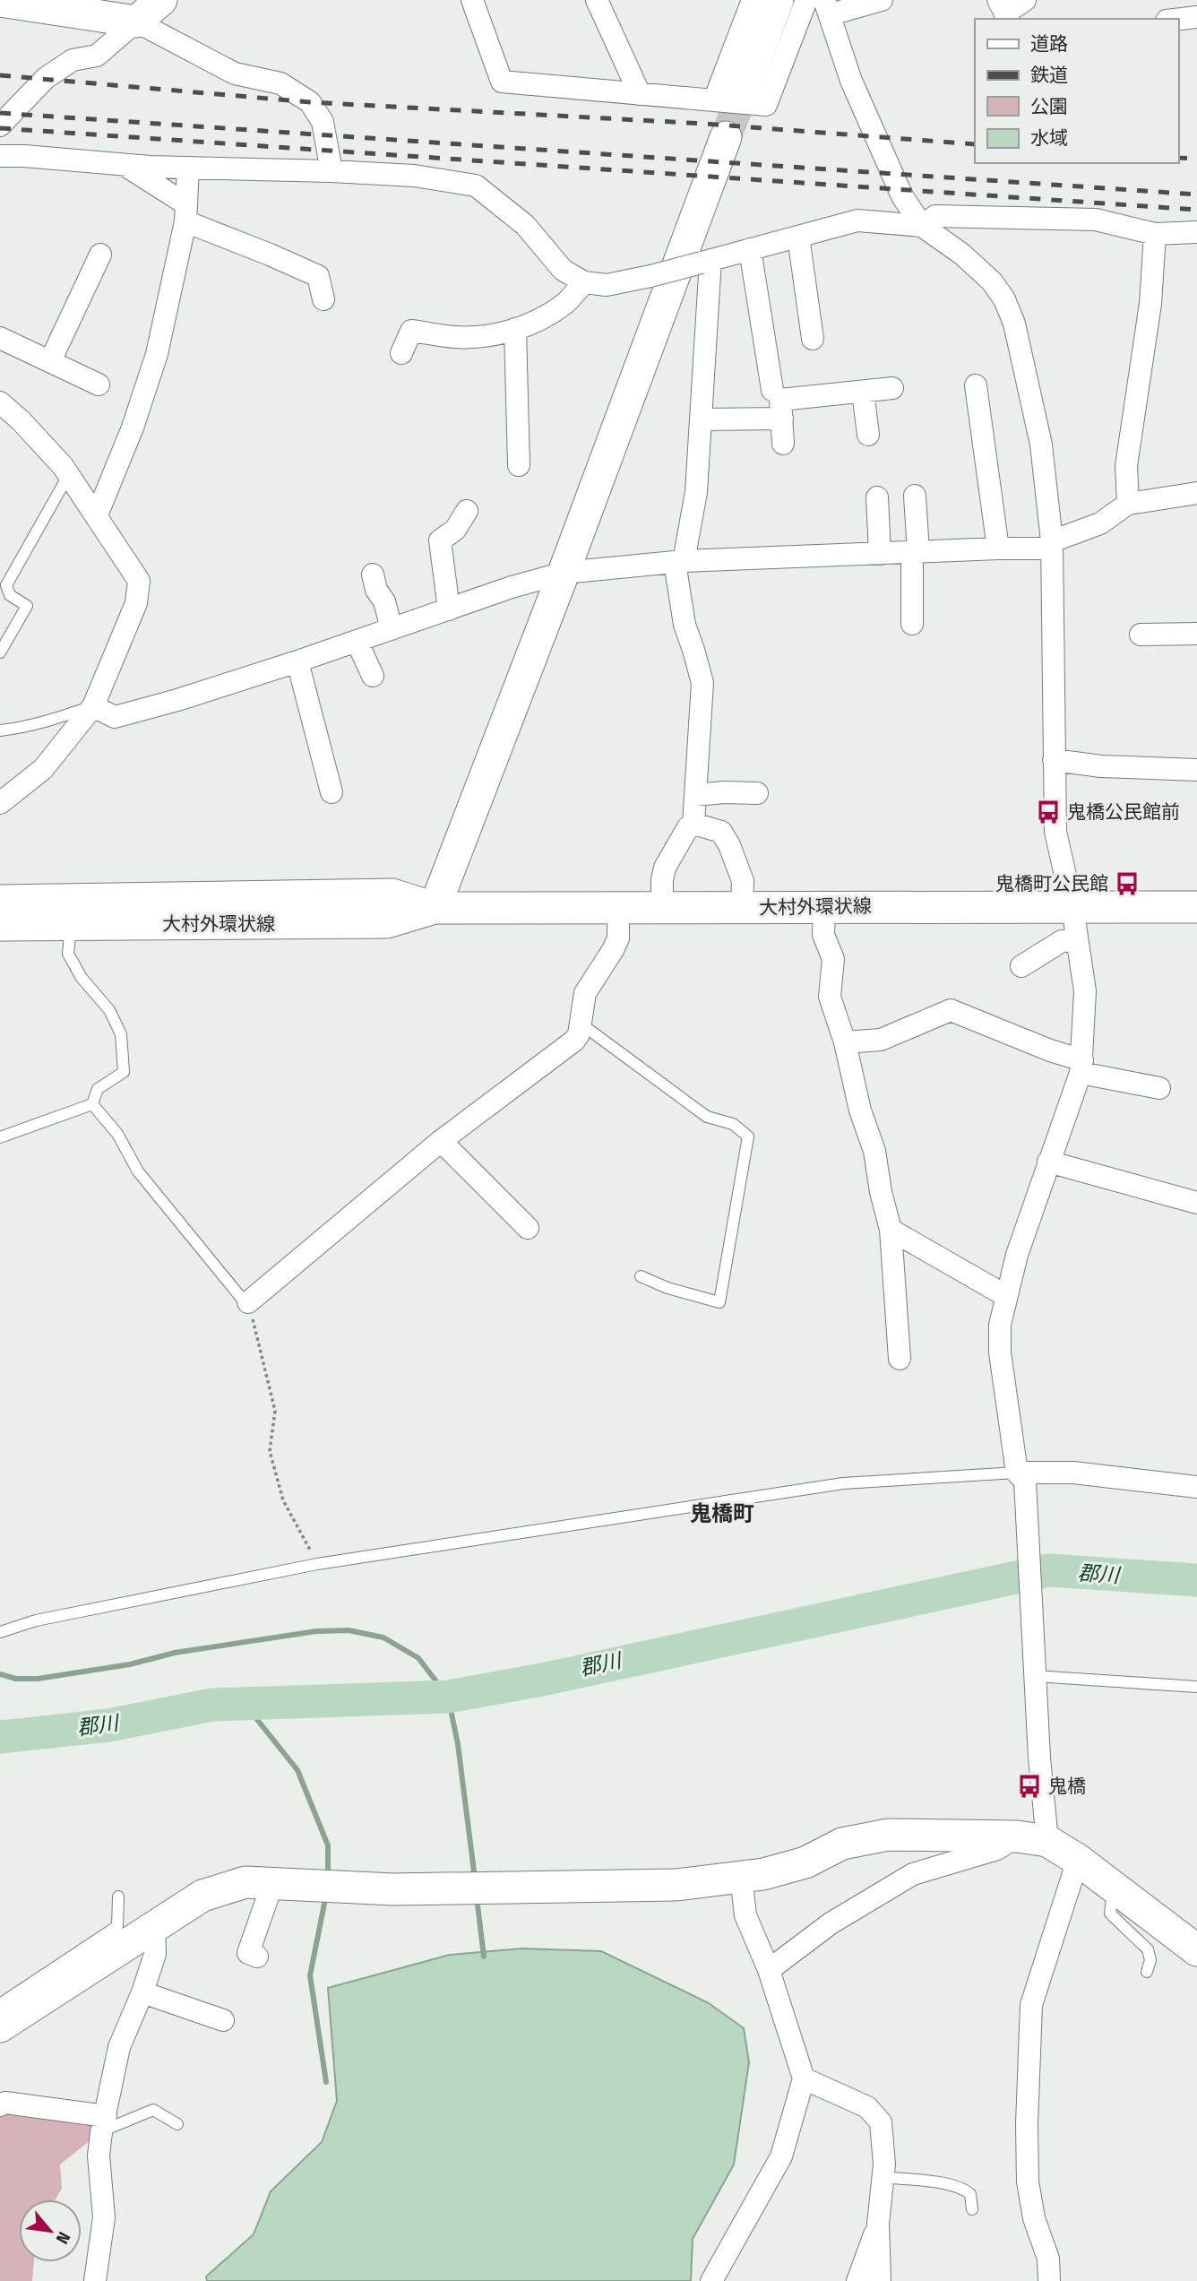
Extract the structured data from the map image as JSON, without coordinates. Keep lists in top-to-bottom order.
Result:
{
  "streets": {
    "street": ["大村外環状線"]
  },
  "districts": ["鬼橋町"],
  "water": ["郡川"],
  "places": {
    "bus stop": ["鬼橋公民館前", "鬼橋町公民館", "鬼橋"]
  },
  "legend": [
    "道路",
    "鉄道",
    "公園",
    "水域"
  ],
  "north": "bottom right"
}
